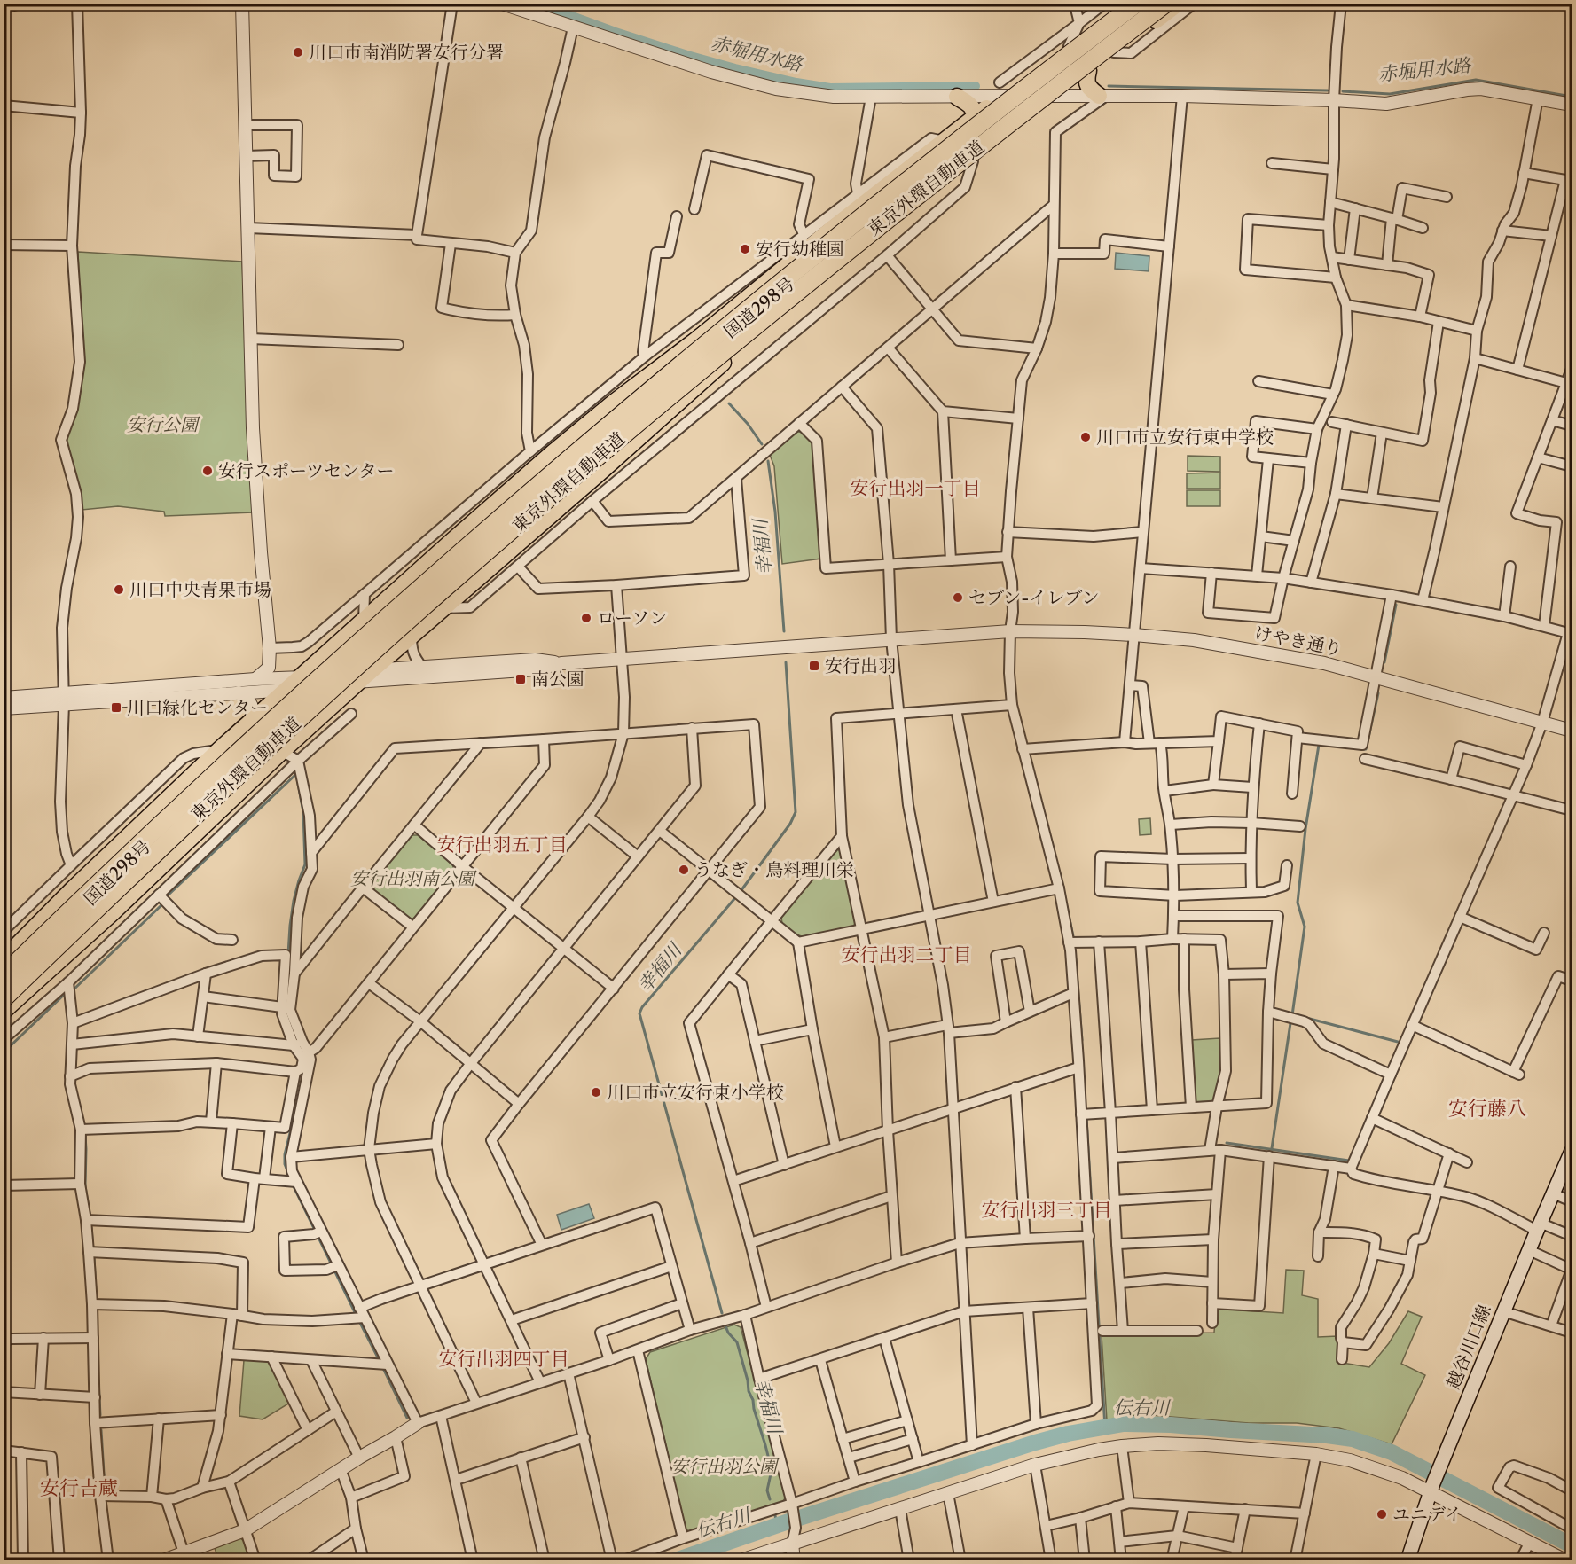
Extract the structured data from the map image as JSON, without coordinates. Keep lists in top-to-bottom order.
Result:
{
  "streets": {
    "highway": ["東京外環自動車道", "国道298号"],
    "main road": ["越谷川口線"],
    "street": ["けやき通り"]
  },
  "districts": [
    "安行出羽一丁目",
    "安行出羽五丁目",
    "安行出羽二丁目",
    "安行藤八",
    "安行出羽三丁目",
    "安行出羽四丁目",
    "安行吉蔵"
  ],
  "water": ["赤堀用水路", "幸福川", "伝右川"],
  "parks": ["安行公園", "安行出羽南公園", "安行出羽公園"],
  "places": {
    "other": [
      "川口市南消防署安行分署",
      "安行幼稚園",
      "川口市立安行東中学校",
      "安行スポーツセンター",
      "川口中央青果市場",
      "セブン-イレブン",
      "ローソン",
      "うなぎ・鳥料理川栄",
      "川口市立安行東小学校",
      "ユニデイ"
    ],
    "transit": ["安行出羽", "南公園", "川口緑化センター"]
  }
}
